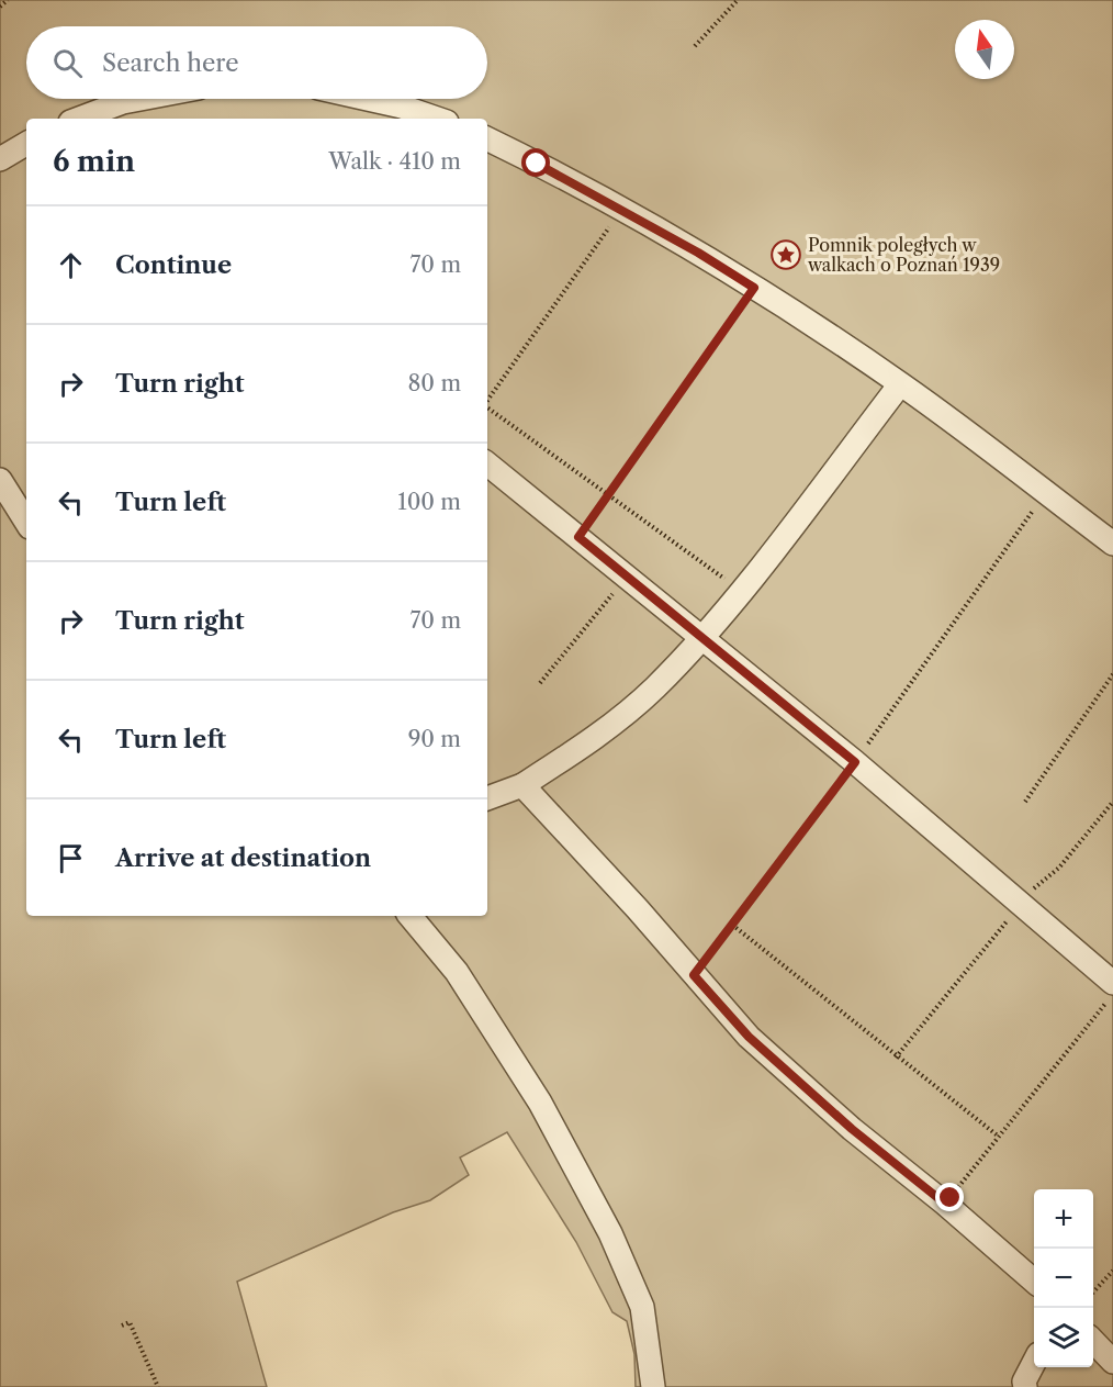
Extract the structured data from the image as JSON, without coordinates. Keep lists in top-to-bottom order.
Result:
{
  "places": {
    "place": ["Pomnik poległych w walkach o Poznań 1939"]
  },
  "north": "top",
  "page": {
    "search": "Search here",
    "heading": ["6 min", "Walk · 410 m"],
    "list": [
      ["Continue", "70 m"],
      ["Turn right", "80 m"],
      ["Turn left", "100 m"],
      ["Turn right", "70 m"],
      ["Turn left", "90 m"],
      "Arrive at destination"
    ],
    "map_buttons": ["+", "−"]
  }
}
